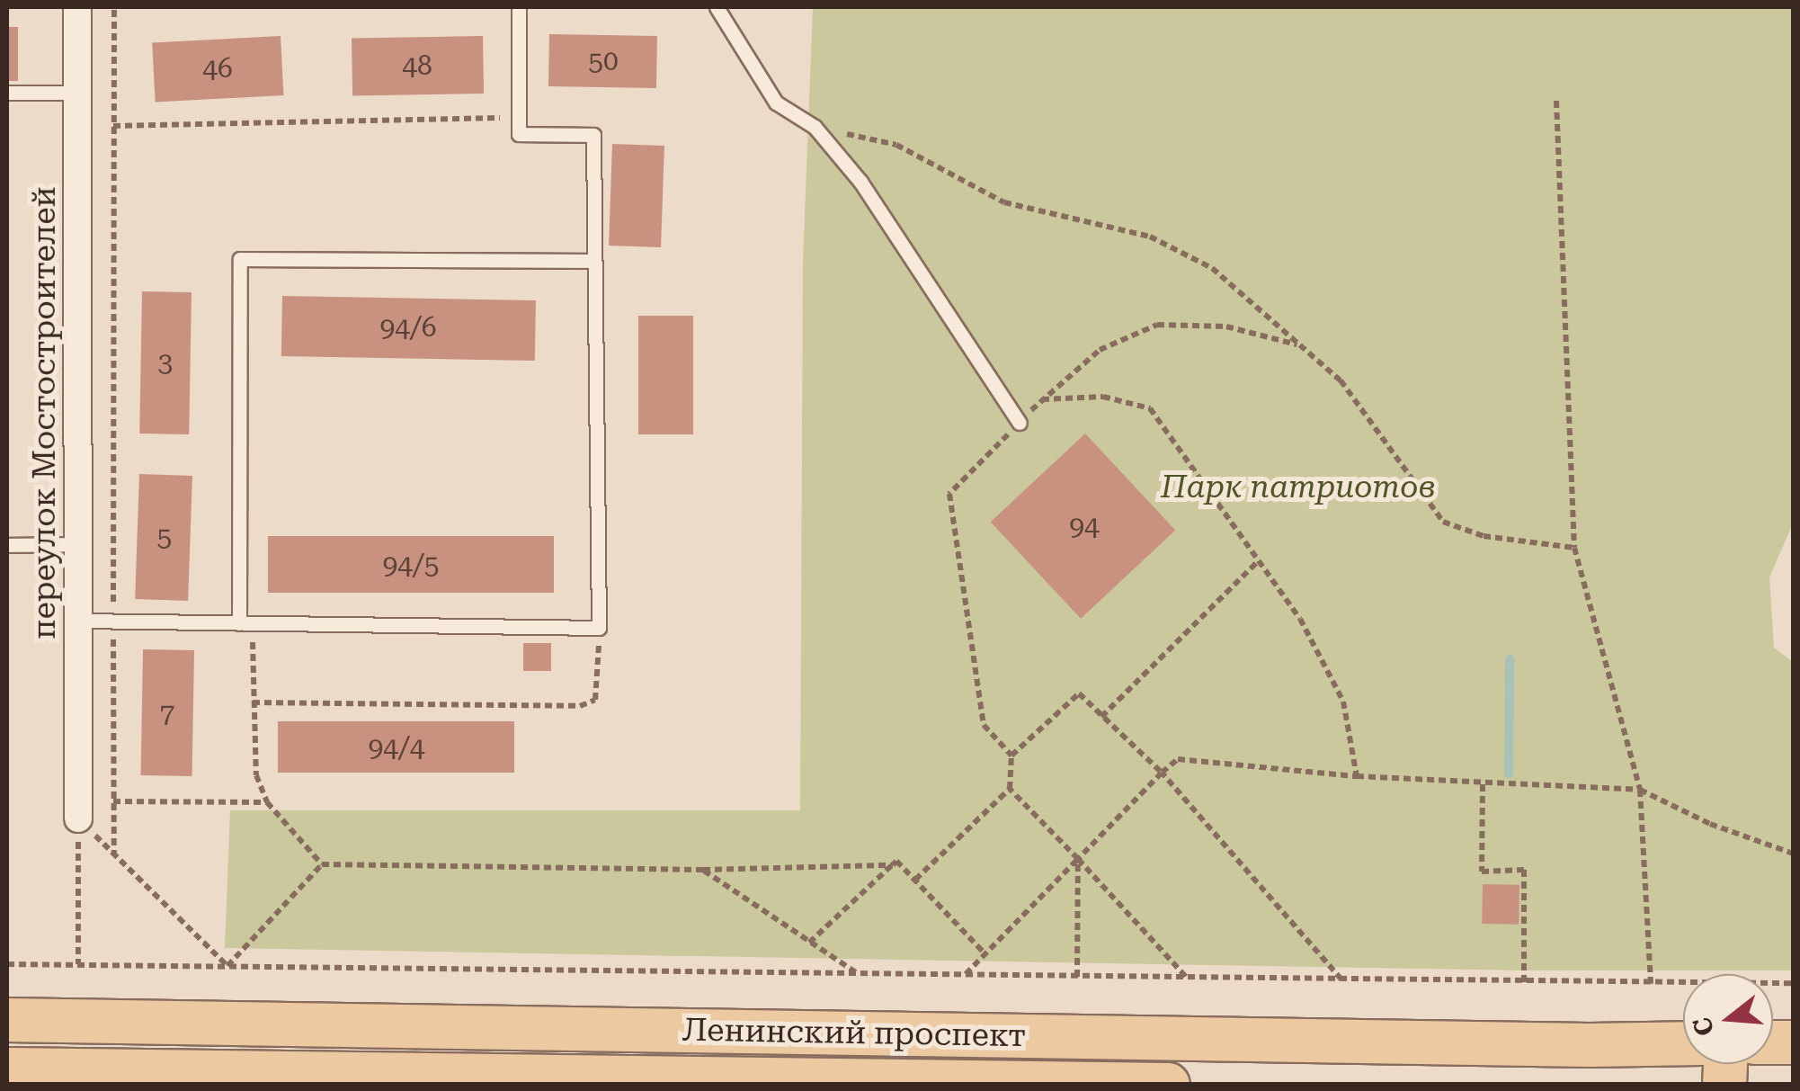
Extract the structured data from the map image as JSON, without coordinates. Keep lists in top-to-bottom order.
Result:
{
  "streets": {
    "main road": ["Ленинский проспект"],
    "street": ["переулок Мостостроителей"]
  },
  "parks": ["Парк патриотов"],
  "house_numbers": [
    "50",
    "48",
    "46",
    "94/6",
    "3",
    "94",
    "5",
    "94/5",
    "7",
    "94/4"
  ],
  "north": "left"
}
